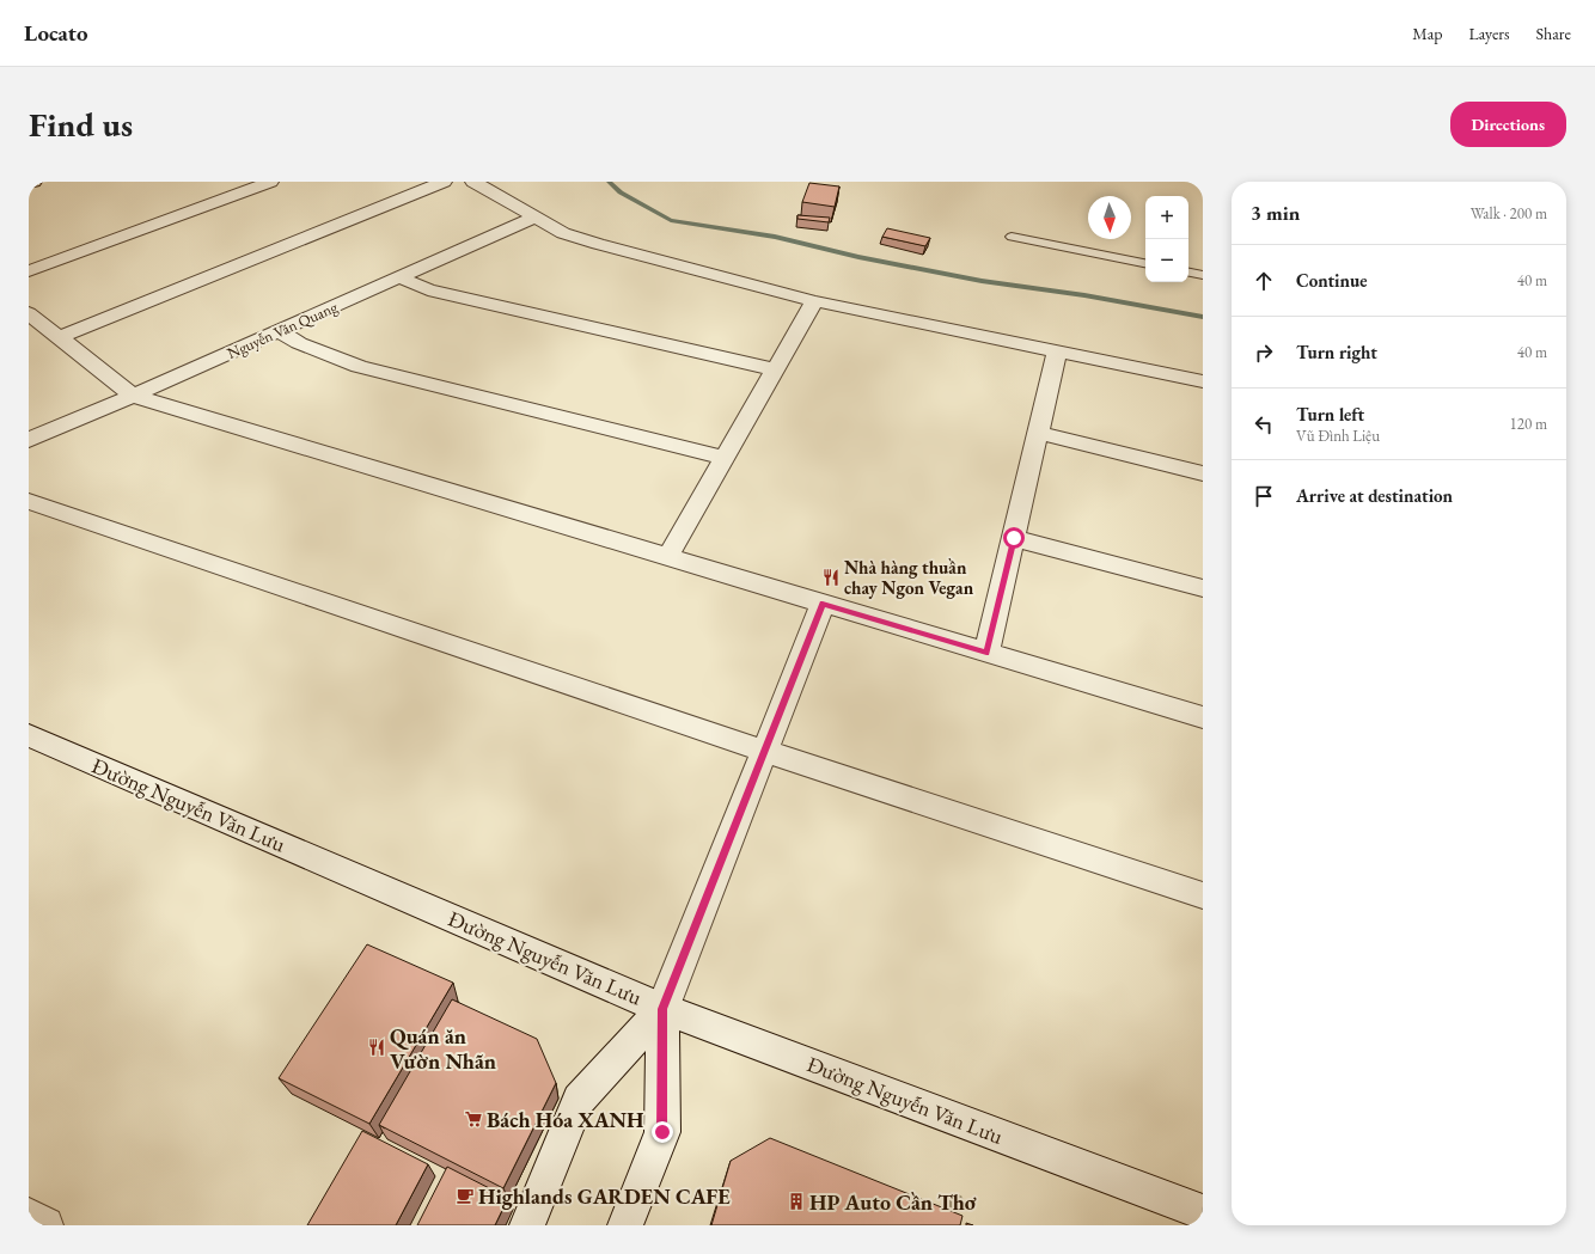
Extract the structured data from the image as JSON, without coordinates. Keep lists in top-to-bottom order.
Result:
{
  "streets": {
    "street": ["Nguyễn Văn Quang", "Đường Nguyễn Văn Lưu"]
  },
  "places": {
    "restaurant": ["Nhà hàng thuần chay Ngon Vegan", "Quán ăn Vườn Nhãn"],
    "supermarket": ["Bách Hóa XANH"],
    "cafe": ["Highlands GARDEN CAFE"],
    "building": ["HP Auto Cần Thơ"]
  },
  "north": "bottom",
  "page": {
    "header": "Locato",
    "nav": ["Map", "Layers", "Share"],
    "buttons": "Directions",
    "title": "Find us",
    "heading": ["3 min", "Walk · 200 m"],
    "map_buttons": ["+", "−"],
    "list": [
      ["Continue", "40 m"],
      ["Turn right", "40 m"],
      ["Turn left", "Vũ Đình Liệu", "120 m"],
      "Arrive at destination"
    ]
  }
}
